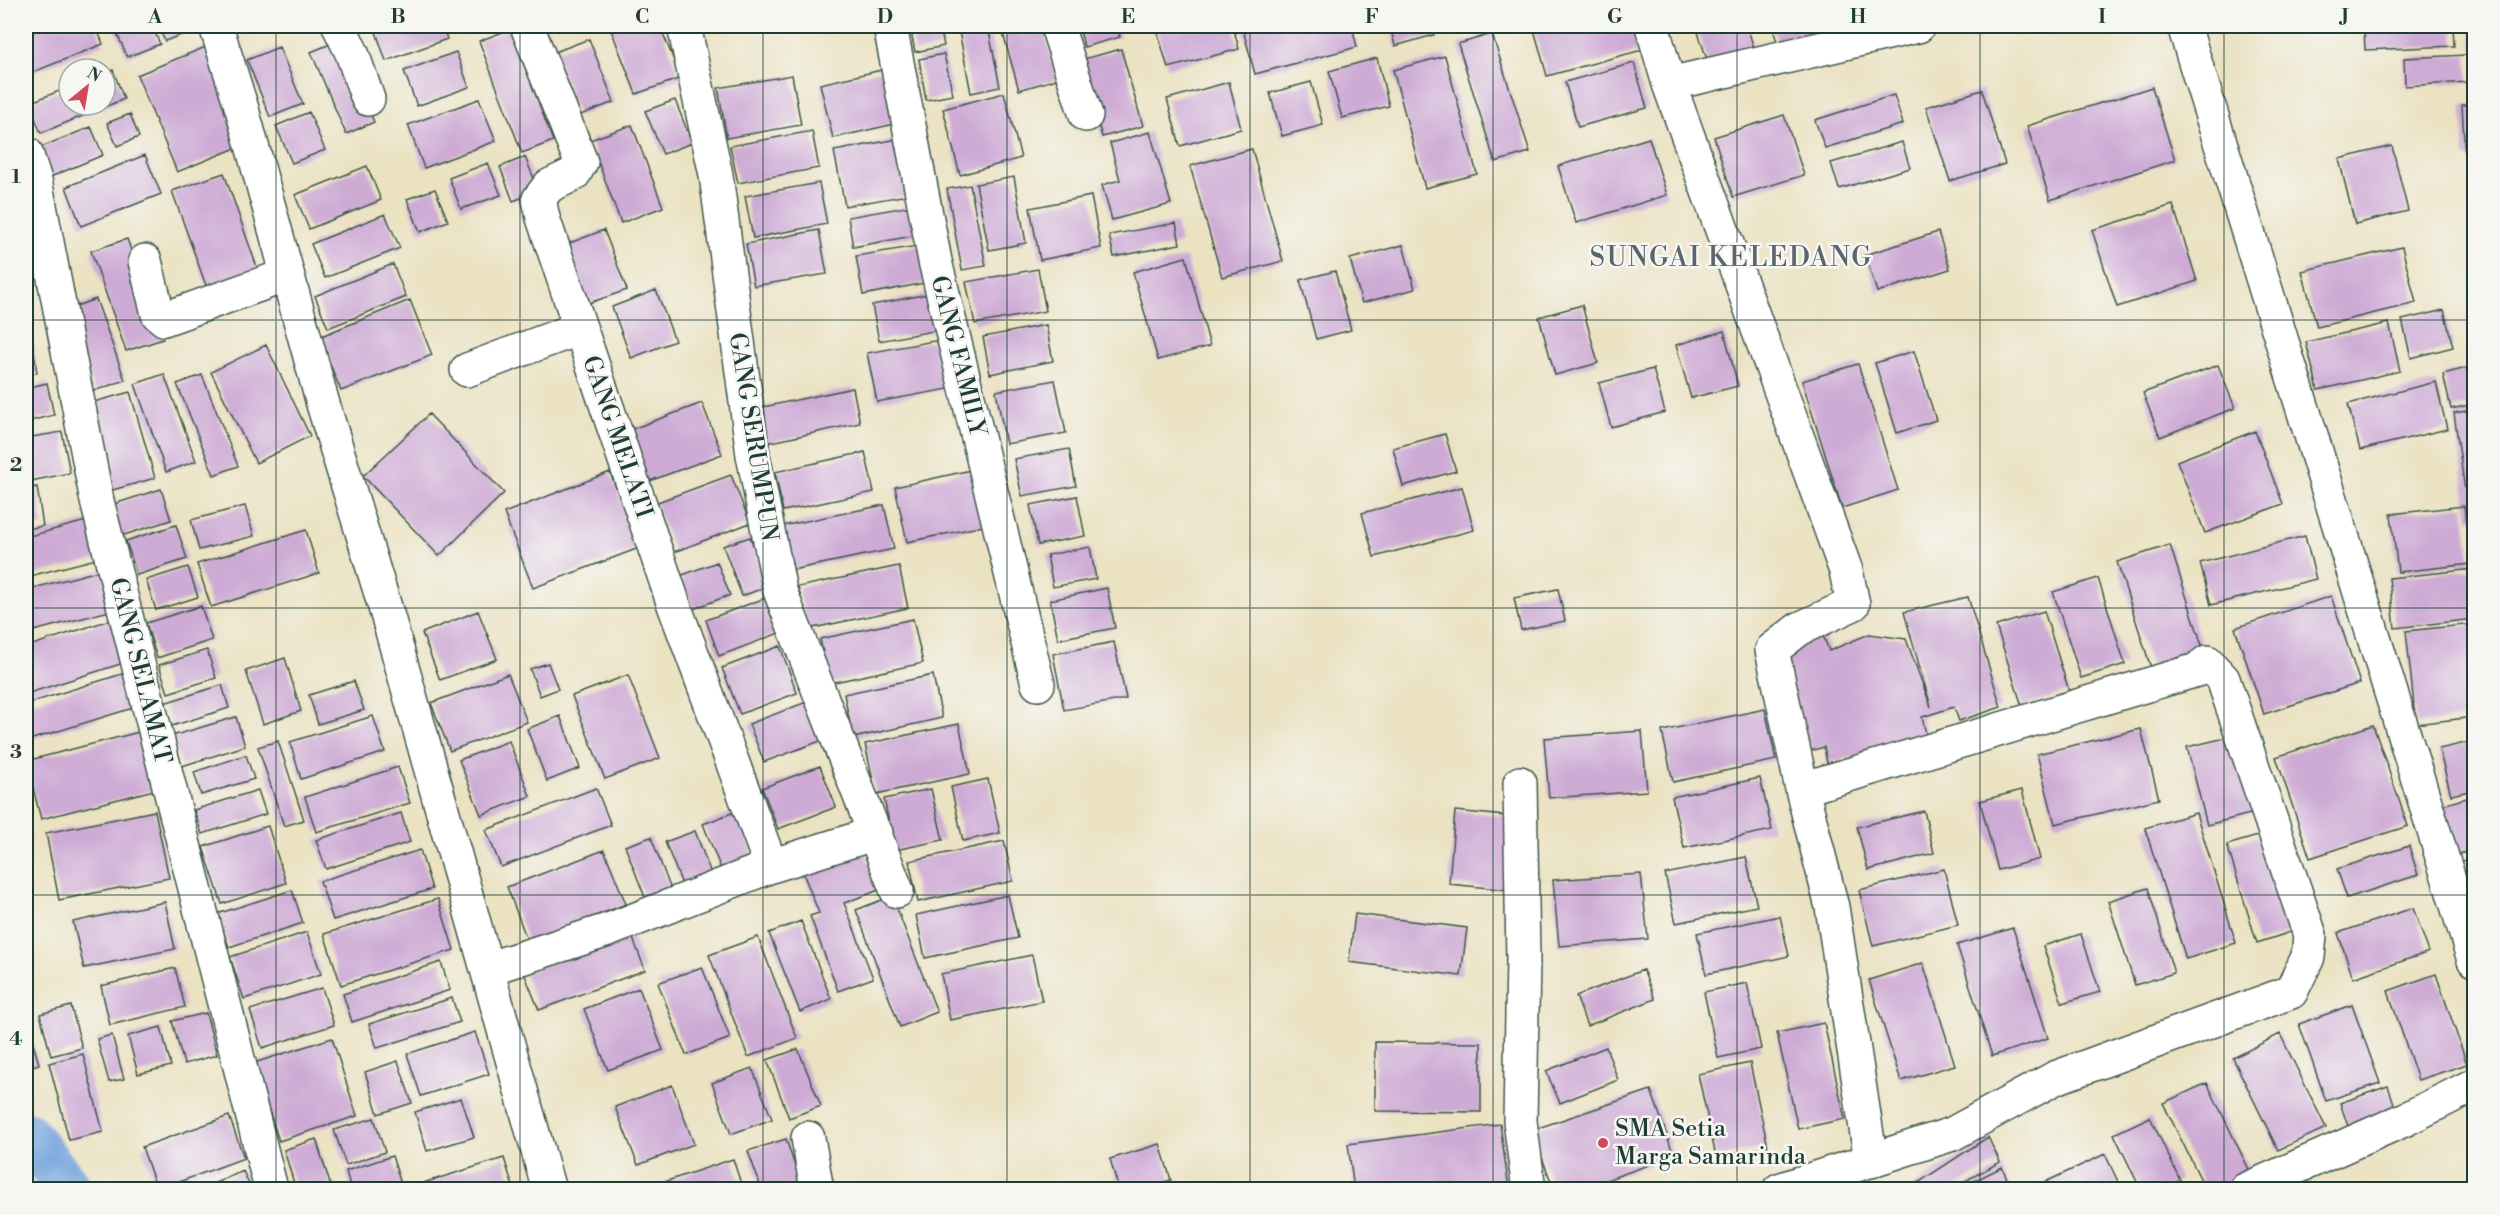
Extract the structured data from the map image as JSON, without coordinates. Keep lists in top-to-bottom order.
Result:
{
  "streets": {
    "street": [
      "GANG FAMILY",
      "GANG MELATI",
      "GANG SERUMPUN",
      "GANG SELAMAT"
    ]
  },
  "districts": ["SUNGAI KELEDANG"],
  "places": ["SMA Setia Marga Samarinda"],
  "north": "top right",
  "grid": {
    "columns": [
      "A",
      "B",
      "C",
      "D",
      "E",
      "F",
      "G",
      "H",
      "I",
      "J"
    ],
    "rows": [
      "1",
      "2",
      "3",
      "4"
    ]
  }
}
